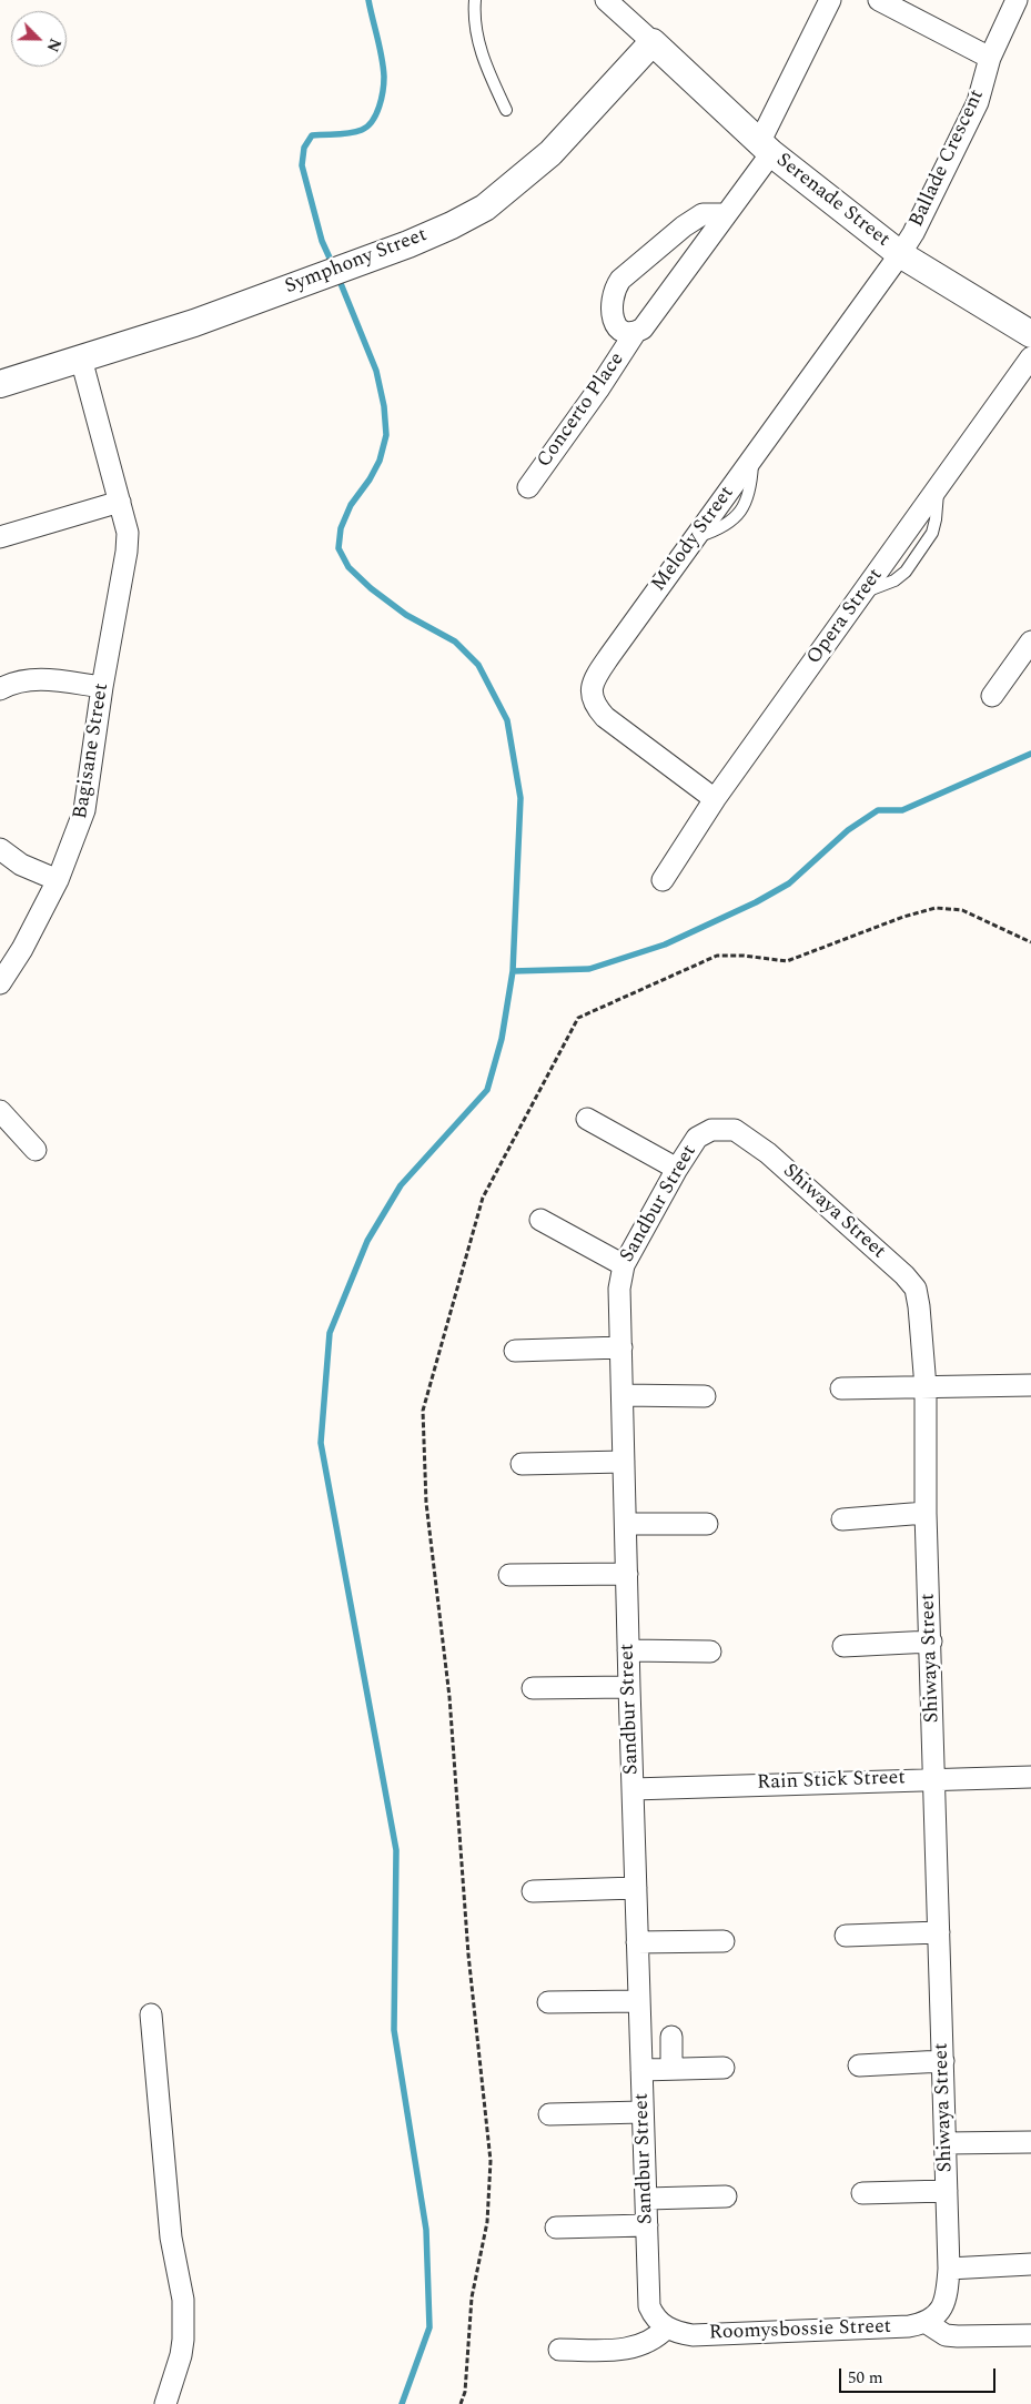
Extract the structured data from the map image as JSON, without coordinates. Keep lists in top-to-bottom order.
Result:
{
  "streets": {
    "street": [
      "Ballade Crescent",
      "Serenade Street",
      "Symphony Street",
      "Concerto Place",
      "Melody Street",
      "Opera Street",
      "Bagisane Street",
      "Sandbur Street",
      "Shiwaya Street",
      "Rain Stick Street",
      "Roomysbossie Street"
    ]
  },
  "crossings": [
    ["Ballade Crescent", "Serenade Street"],
    ["Ballade Crescent", "Melody Street"],
    ["Serenade Street", "Symphony Street"],
    ["Serenade Street", "Concerto Place"],
    ["Serenade Street", "Melody Street"],
    ["Symphony Street", "Bagisane Street"],
    ["Melody Street", "Opera Street"],
    ["Sandbur Street", "Shiwaya Street"],
    ["Sandbur Street", "Rain Stick Street"],
    ["Sandbur Street", "Roomysbossie Street"],
    ["Shiwaya Street", "Rain Stick Street"],
    ["Shiwaya Street", "Roomysbossie Street"]
  ],
  "scale_bar": "50 m",
  "north": "bottom right"
}
